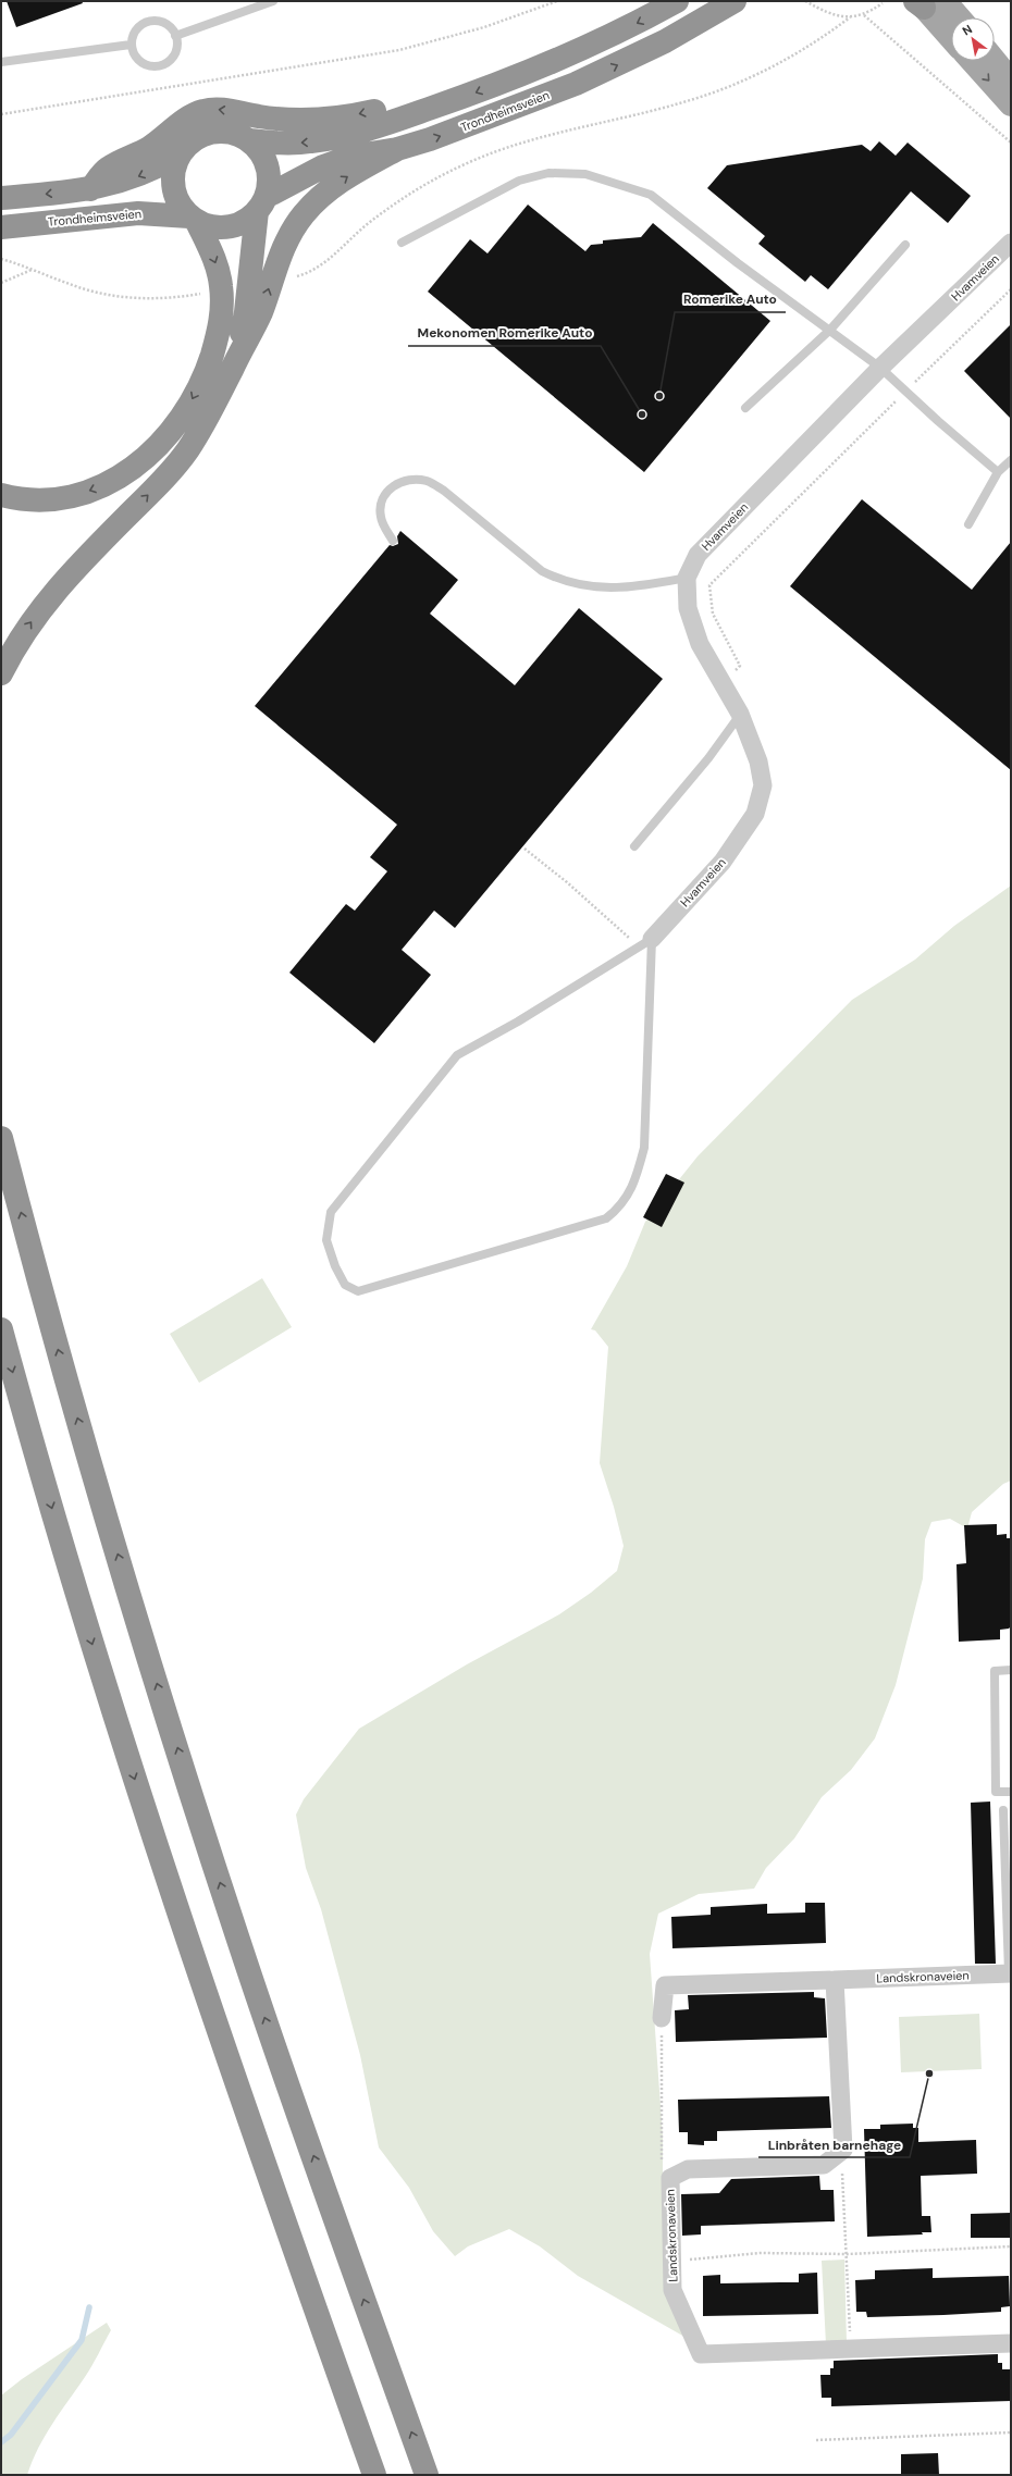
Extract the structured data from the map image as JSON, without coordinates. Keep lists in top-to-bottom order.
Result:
{
  "streets": {
    "highway": ["Trondheimsveien"],
    "street": ["Hvamveien", "Landskronaveien"]
  },
  "places": ["Romerike Auto", "Mekonomen Romerike Auto", "Linbråten barnehage"],
  "north": "top left"
}
